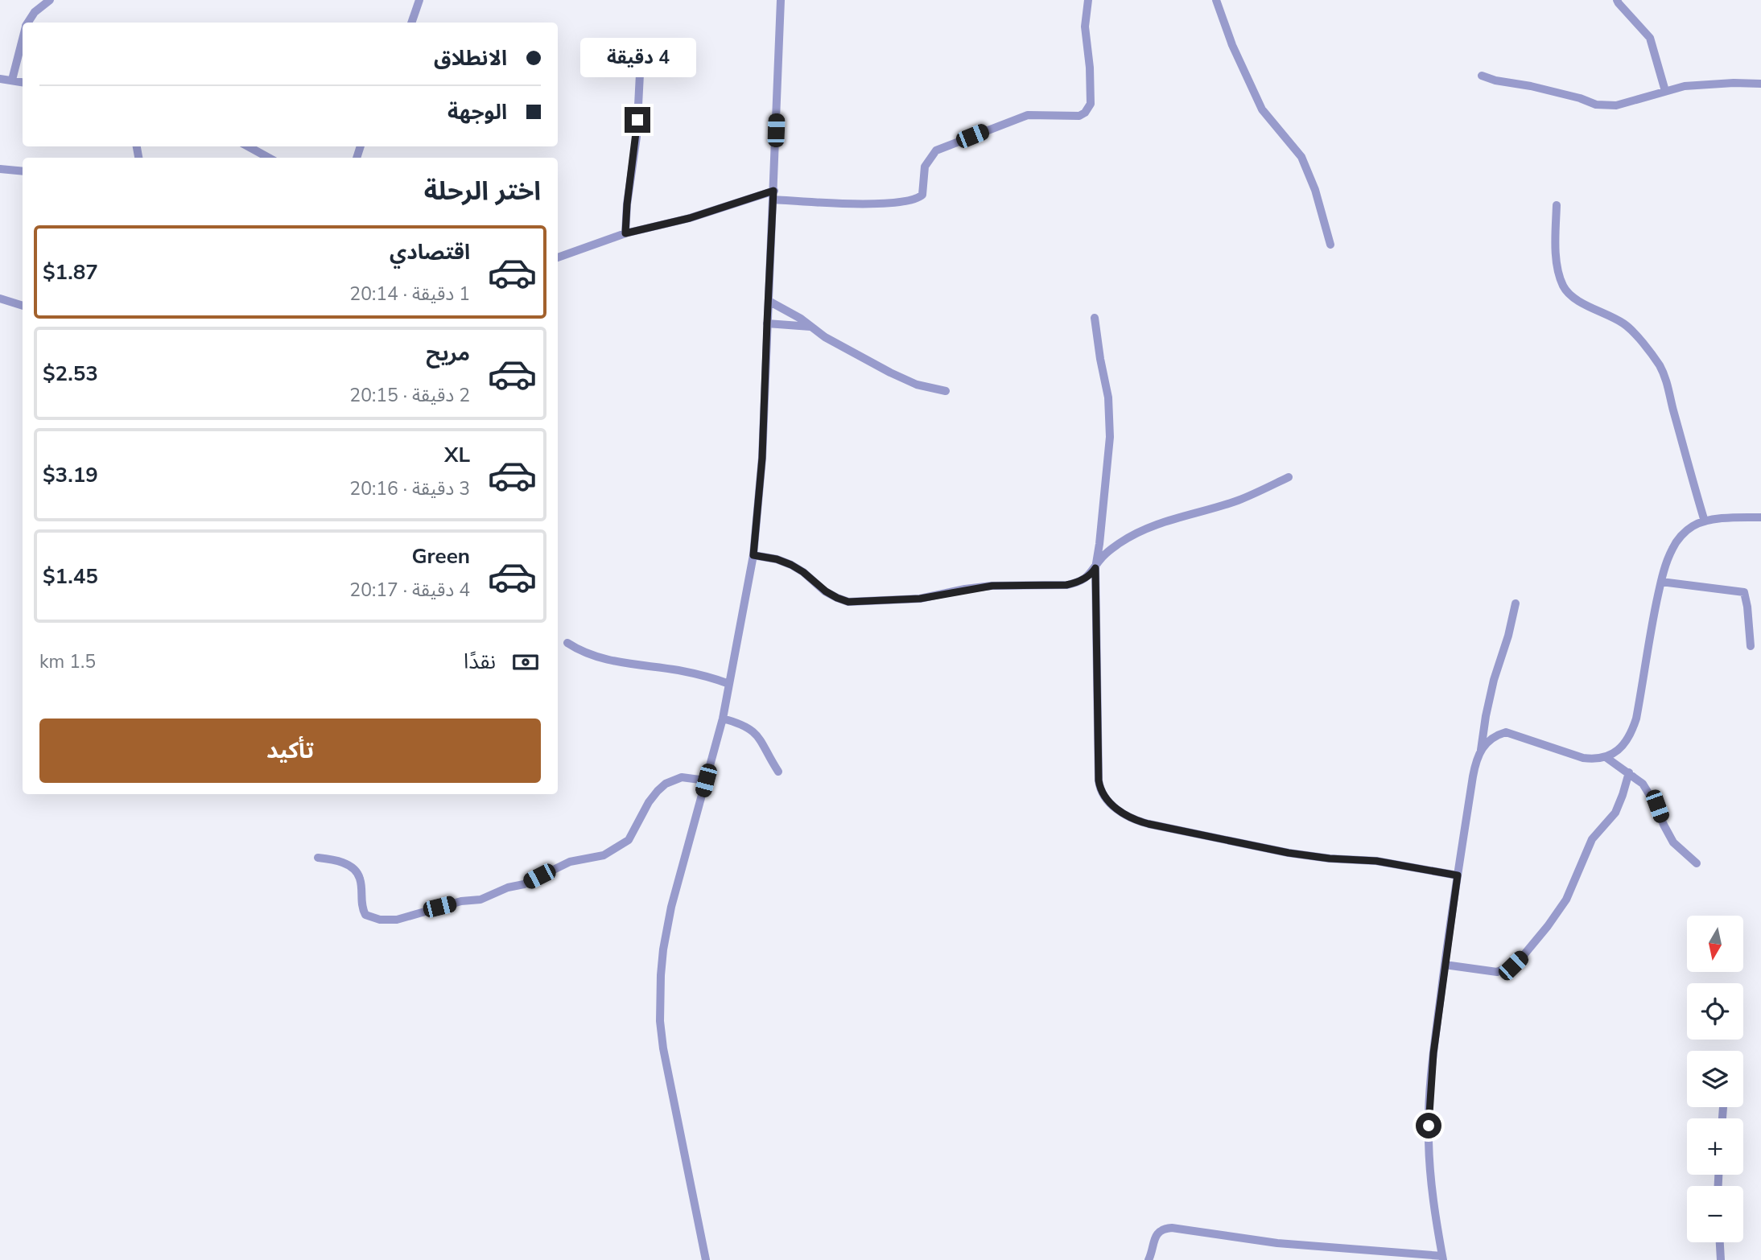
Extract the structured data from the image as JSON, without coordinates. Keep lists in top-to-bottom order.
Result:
{
  "north": "bottom",
  "page": {
    "banner": ["الانطلاق", "الوجهة"],
    "bubble": "4 دقيقة",
    "heading": "اختر الرحلة",
    "list": [
      {
        "name": "اقتصادي",
        "note": "1 دقيقة · 20:14",
        "value": "$1.87"
      },
      {
        "name": "مريح",
        "note": "2 دقيقة · 20:15",
        "value": "$2.53"
      },
      {
        "name": "XL",
        "note": "3 دقيقة · 20:16",
        "value": "$3.19"
      },
      {
        "name": "Green",
        "note": "4 دقيقة · 20:17",
        "value": "$1.45"
      }
    ],
    "pay": ["نقدًا", "1.5 km"],
    "buttons": "تأكيد",
    "map_buttons": ["+", "−"]
  }
}
